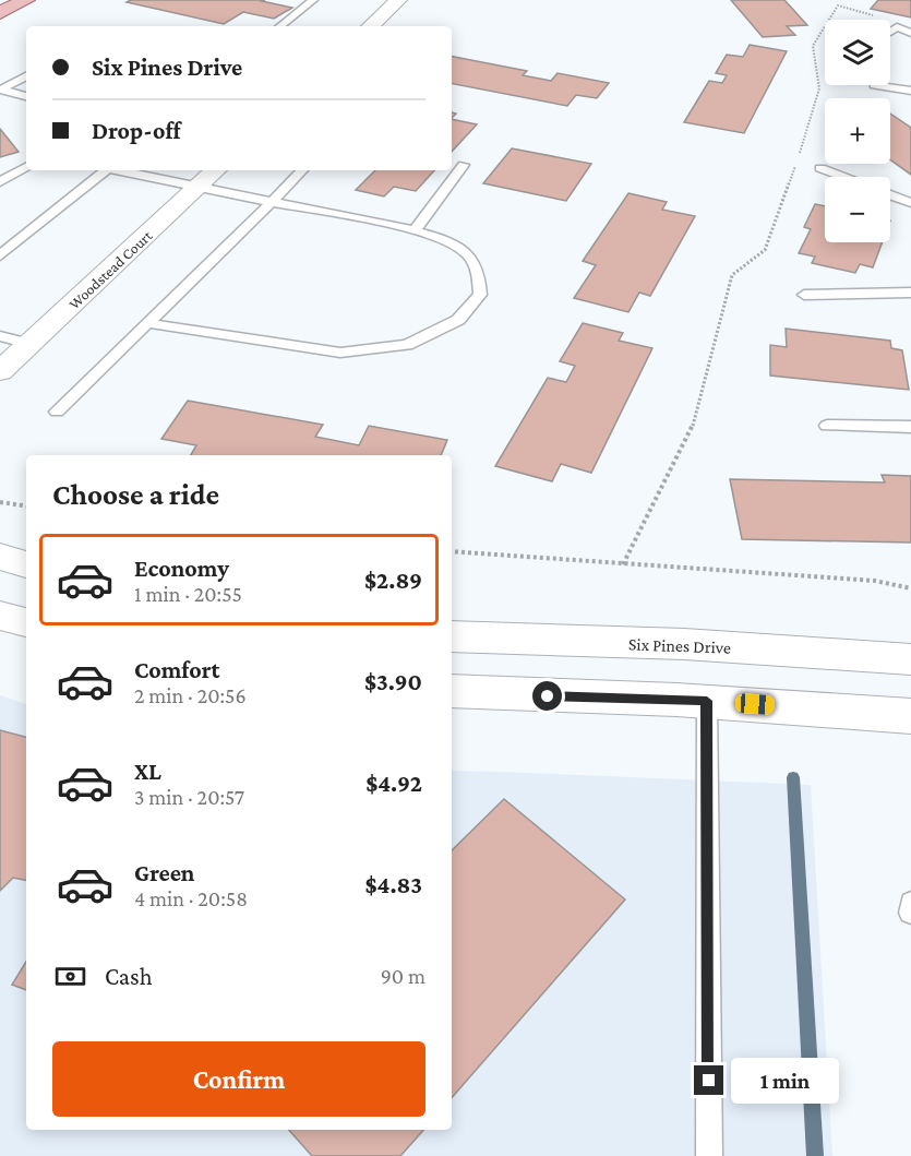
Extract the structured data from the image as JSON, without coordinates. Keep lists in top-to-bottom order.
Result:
{
  "streets": {
    "street": ["Woodstead Court", "Six Pines Drive"]
  },
  "page": {
    "map_buttons": ["+", "−"],
    "banner": ["Six Pines Drive", "Drop-off"],
    "heading": "Choose a ride",
    "list": [
      {
        "name": "Economy",
        "note": "1 min · 20:55",
        "value": "$2.89"
      },
      {
        "name": "Comfort",
        "note": "2 min · 20:56",
        "value": "$3.90"
      },
      {
        "name": "XL",
        "note": "3 min · 20:57",
        "value": "$4.92"
      },
      {
        "name": "Green",
        "note": "4 min · 20:58",
        "value": "$4.83"
      }
    ],
    "pay": ["Cash", "90 m"],
    "buttons": "Confirm",
    "bubble": "1 min"
  }
}
